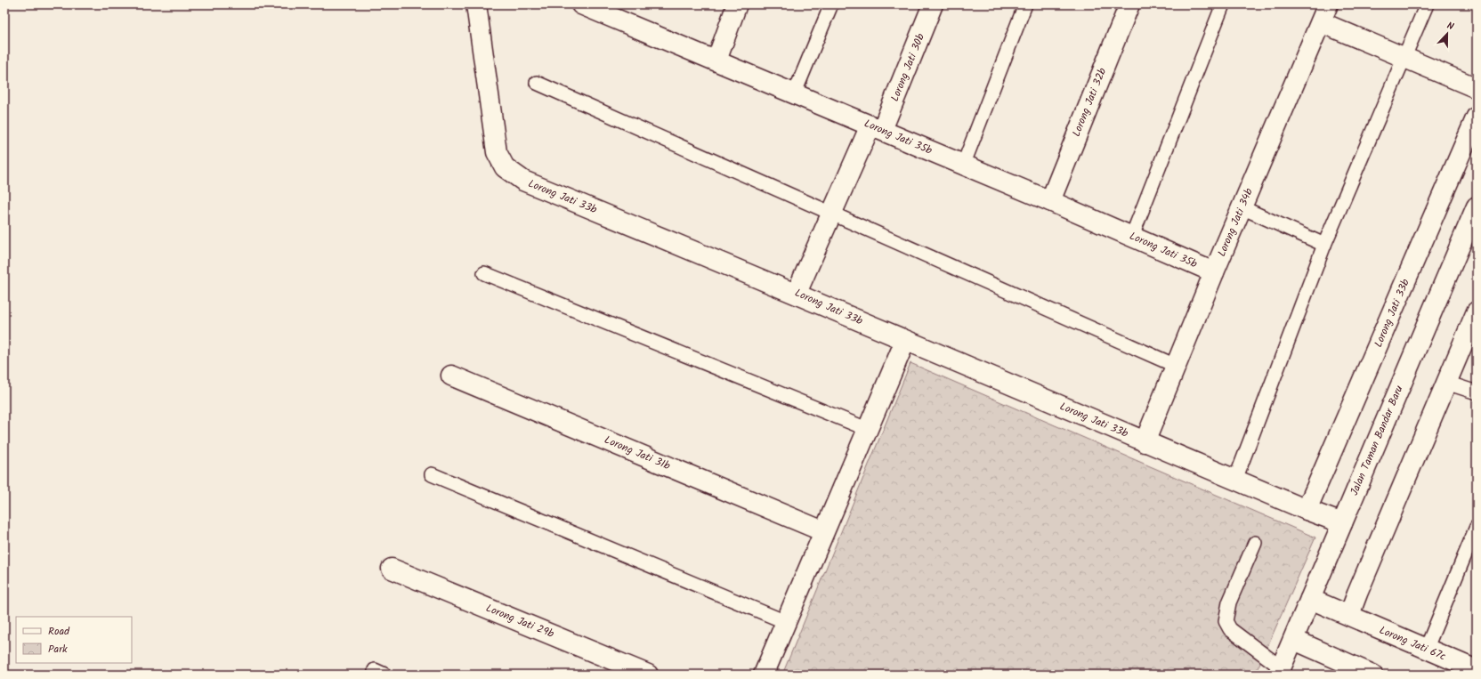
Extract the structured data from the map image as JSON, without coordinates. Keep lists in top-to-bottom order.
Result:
{
  "streets": {
    "street": [
      "Lorong Jati 30b",
      "Lorong Jati 32b",
      "Lorong Jati 35b",
      "Lorong Jati 33b",
      "Lorong Jati 34b",
      "Jalan Taman Bandar Baru",
      "Lorong Jati 31b",
      "Lorong Jati 29b",
      "Lorong Jati 67c"
    ]
  },
  "crossings": [
    ["Lorong Jati 30b", "Lorong Jati 35b"],
    ["Lorong Jati 30b", "Lorong Jati 33b"],
    ["Lorong Jati 32b", "Lorong Jati 35b"],
    ["Lorong Jati 35b", "Lorong Jati 34b"],
    ["Lorong Jati 33b", "Lorong Jati 34b"],
    ["Lorong Jati 33b", "Jalan Taman Bandar Baru"],
    ["Jalan Taman Bandar Baru", "Lorong Jati 67c"]
  ],
  "legend": ["Road", "Park"],
  "north": "top"
}
